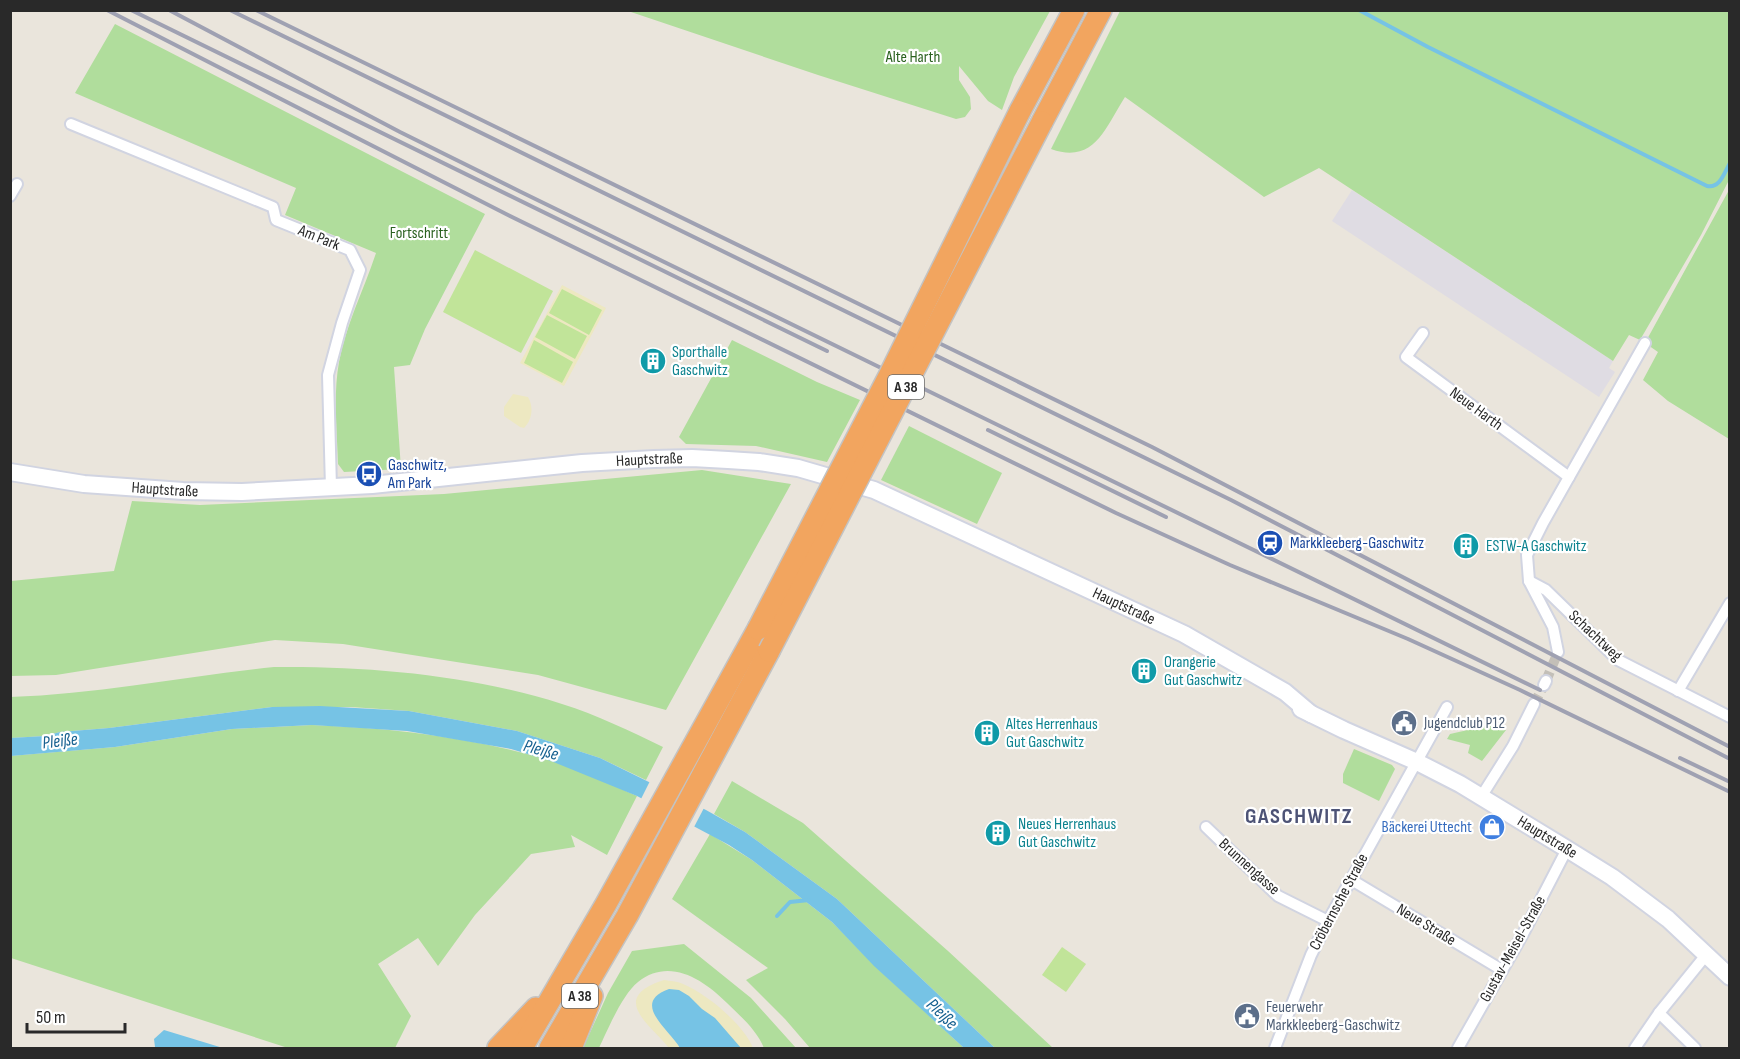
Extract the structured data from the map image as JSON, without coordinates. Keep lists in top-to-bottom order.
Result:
{
  "streets": {
    "highway": ["A 38"],
    "main road": ["Hauptstraße"],
    "street": [
      "Am Park",
      "Neue Harth",
      "Schachtweg",
      "Brunnengasse",
      "Cröbernsche Straße",
      "Neue Straße",
      "Gustav-Meisel-Straße"
    ]
  },
  "crossings": [
    ["Am Park", "Hauptstraße"],
    ["Hauptstraße", "Cröbernsche Straße"],
    ["Hauptstraße", "Gustav-Meisel-Straße"],
    ["Brunnengasse", "Cröbernsche Straße"],
    ["Cröbernsche Straße", "Neue Straße"],
    ["Neue Straße", "Gustav-Meisel-Straße"]
  ],
  "districts": ["GASCHWITZ"],
  "water": ["Pleiße"],
  "parks": ["Alte Harth", "Fortschritt"],
  "places": {
    "building": [
      "Sporthalle Gaschwitz",
      "ESTW-A Gaschwitz",
      "Orangerie Gut Gaschwitz",
      "Altes Herrenhaus Gut Gaschwitz",
      "Neues Herrenhaus Gut Gaschwitz"
    ],
    "bus stop": ["Gaschwitz, Am Park"],
    "station": ["Markkleeberg-Gaschwitz"],
    "public building": ["Jugendclub P12", "Feuerwehr Markkleeberg-Gaschwitz"],
    "shop": ["Bäckerei Uttecht"]
  },
  "scale_bar": "50 m"
}
